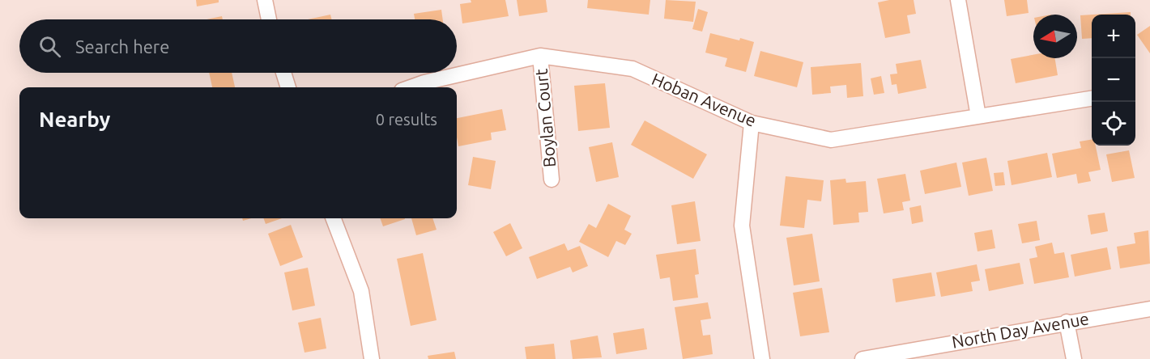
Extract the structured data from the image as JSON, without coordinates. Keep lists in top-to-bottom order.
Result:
{
  "streets": {
    "street": ["Hoban Avenue", "Boylan Court", "North Day Avenue"]
  },
  "crossings": [
    ["Hoban Avenue", "Boylan Court"]
  ],
  "north": "left",
  "page": {
    "map_buttons": ["+", "−"],
    "search": "Search here",
    "heading": ["Nearby", "0 results"]
  }
}
